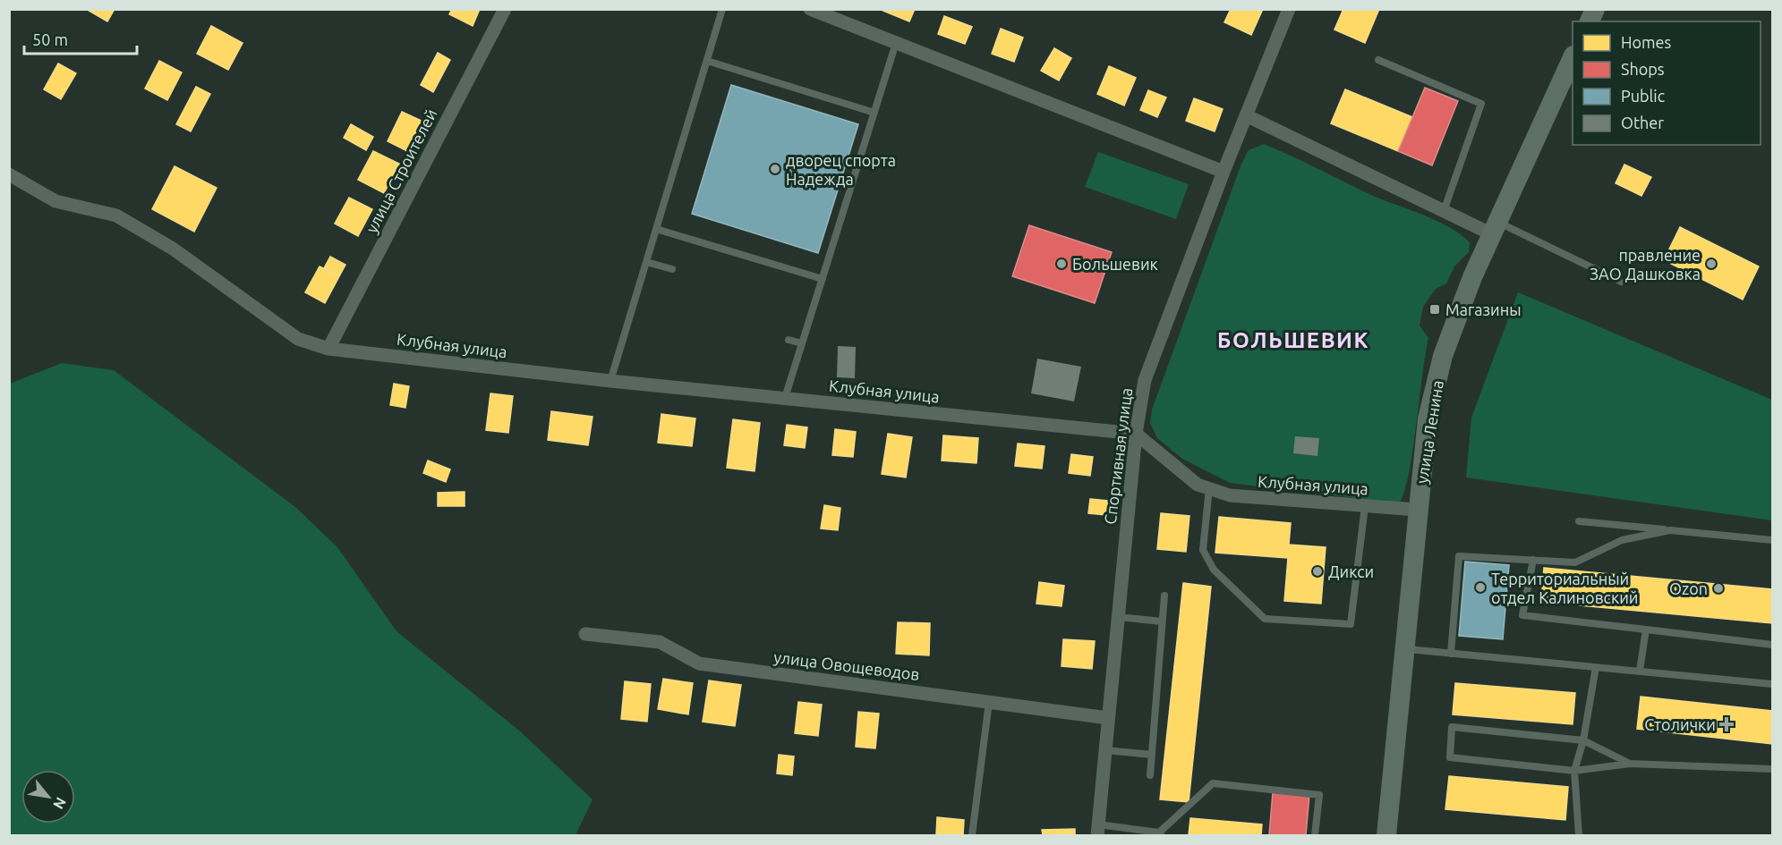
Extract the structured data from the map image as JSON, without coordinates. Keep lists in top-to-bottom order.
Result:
{
  "streets": {
    "main road": ["улица Ленина"],
    "street": [
      "улица Строителей",
      "Клубная улица",
      "Спортивная улица",
      "улица Овощеводов"
    ]
  },
  "crossings": [
    ["улица Строителей", "Клубная улица"],
    ["Клубная улица", "улица Ленина"],
    ["Клубная улица", "Спортивная улица"],
    ["Спортивная улица", "улица Овощеводов"]
  ],
  "districts": ["БОЛЬШЕВИК"],
  "places": {
    "other": [
      "дворец спорта Надежда",
      "Большевик",
      "правление ЗАО Дашковка",
      "Дикси",
      "Территориальный отдел Калиновский",
      "Ozon"
    ],
    "transit": ["Магазины"],
    "health": ["Столички"]
  },
  "legend": [
    "Homes",
    "Shops",
    "Public",
    "Other"
  ],
  "scale_bar": "50 m",
  "north": "bottom right"
}
